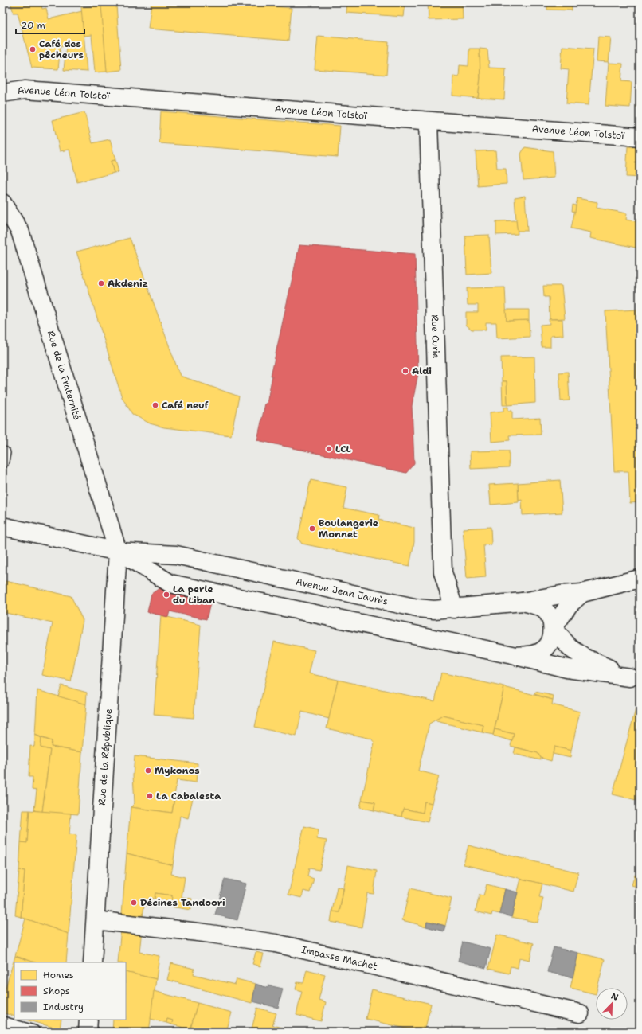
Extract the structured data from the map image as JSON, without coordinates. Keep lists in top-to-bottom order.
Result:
{
  "streets": {
    "street": [
      "Avenue Léon Tolstoï",
      "Rue Curie",
      "Rue de la Fraternité",
      "Avenue Jean Jaurès",
      "Rue de la République",
      "Impasse Machet"
    ]
  },
  "crossings": [
    ["Avenue Léon Tolstoï", "Rue Curie"],
    ["Rue Curie", "Avenue Jean Jaurès"],
    ["Rue de la Fraternité", "Avenue Jean Jaurès"],
    ["Rue de la Fraternité", "Rue de la République"],
    ["Avenue Jean Jaurès", "Rue de la République"],
    ["Rue de la République", "Impasse Machet"]
  ],
  "places": [
    "Café des pêcheurs",
    "Akdeniz",
    "Aldi",
    "Café neuf",
    "LCL",
    "Boulangerie Monnet",
    "La perle du Liban",
    "Mykonos",
    "La Cabalesta",
    "Décines Tandoori"
  ],
  "legend": ["Homes", "Shops", "Industry"],
  "scale_bar": "20 m",
  "north": "top right"
}
